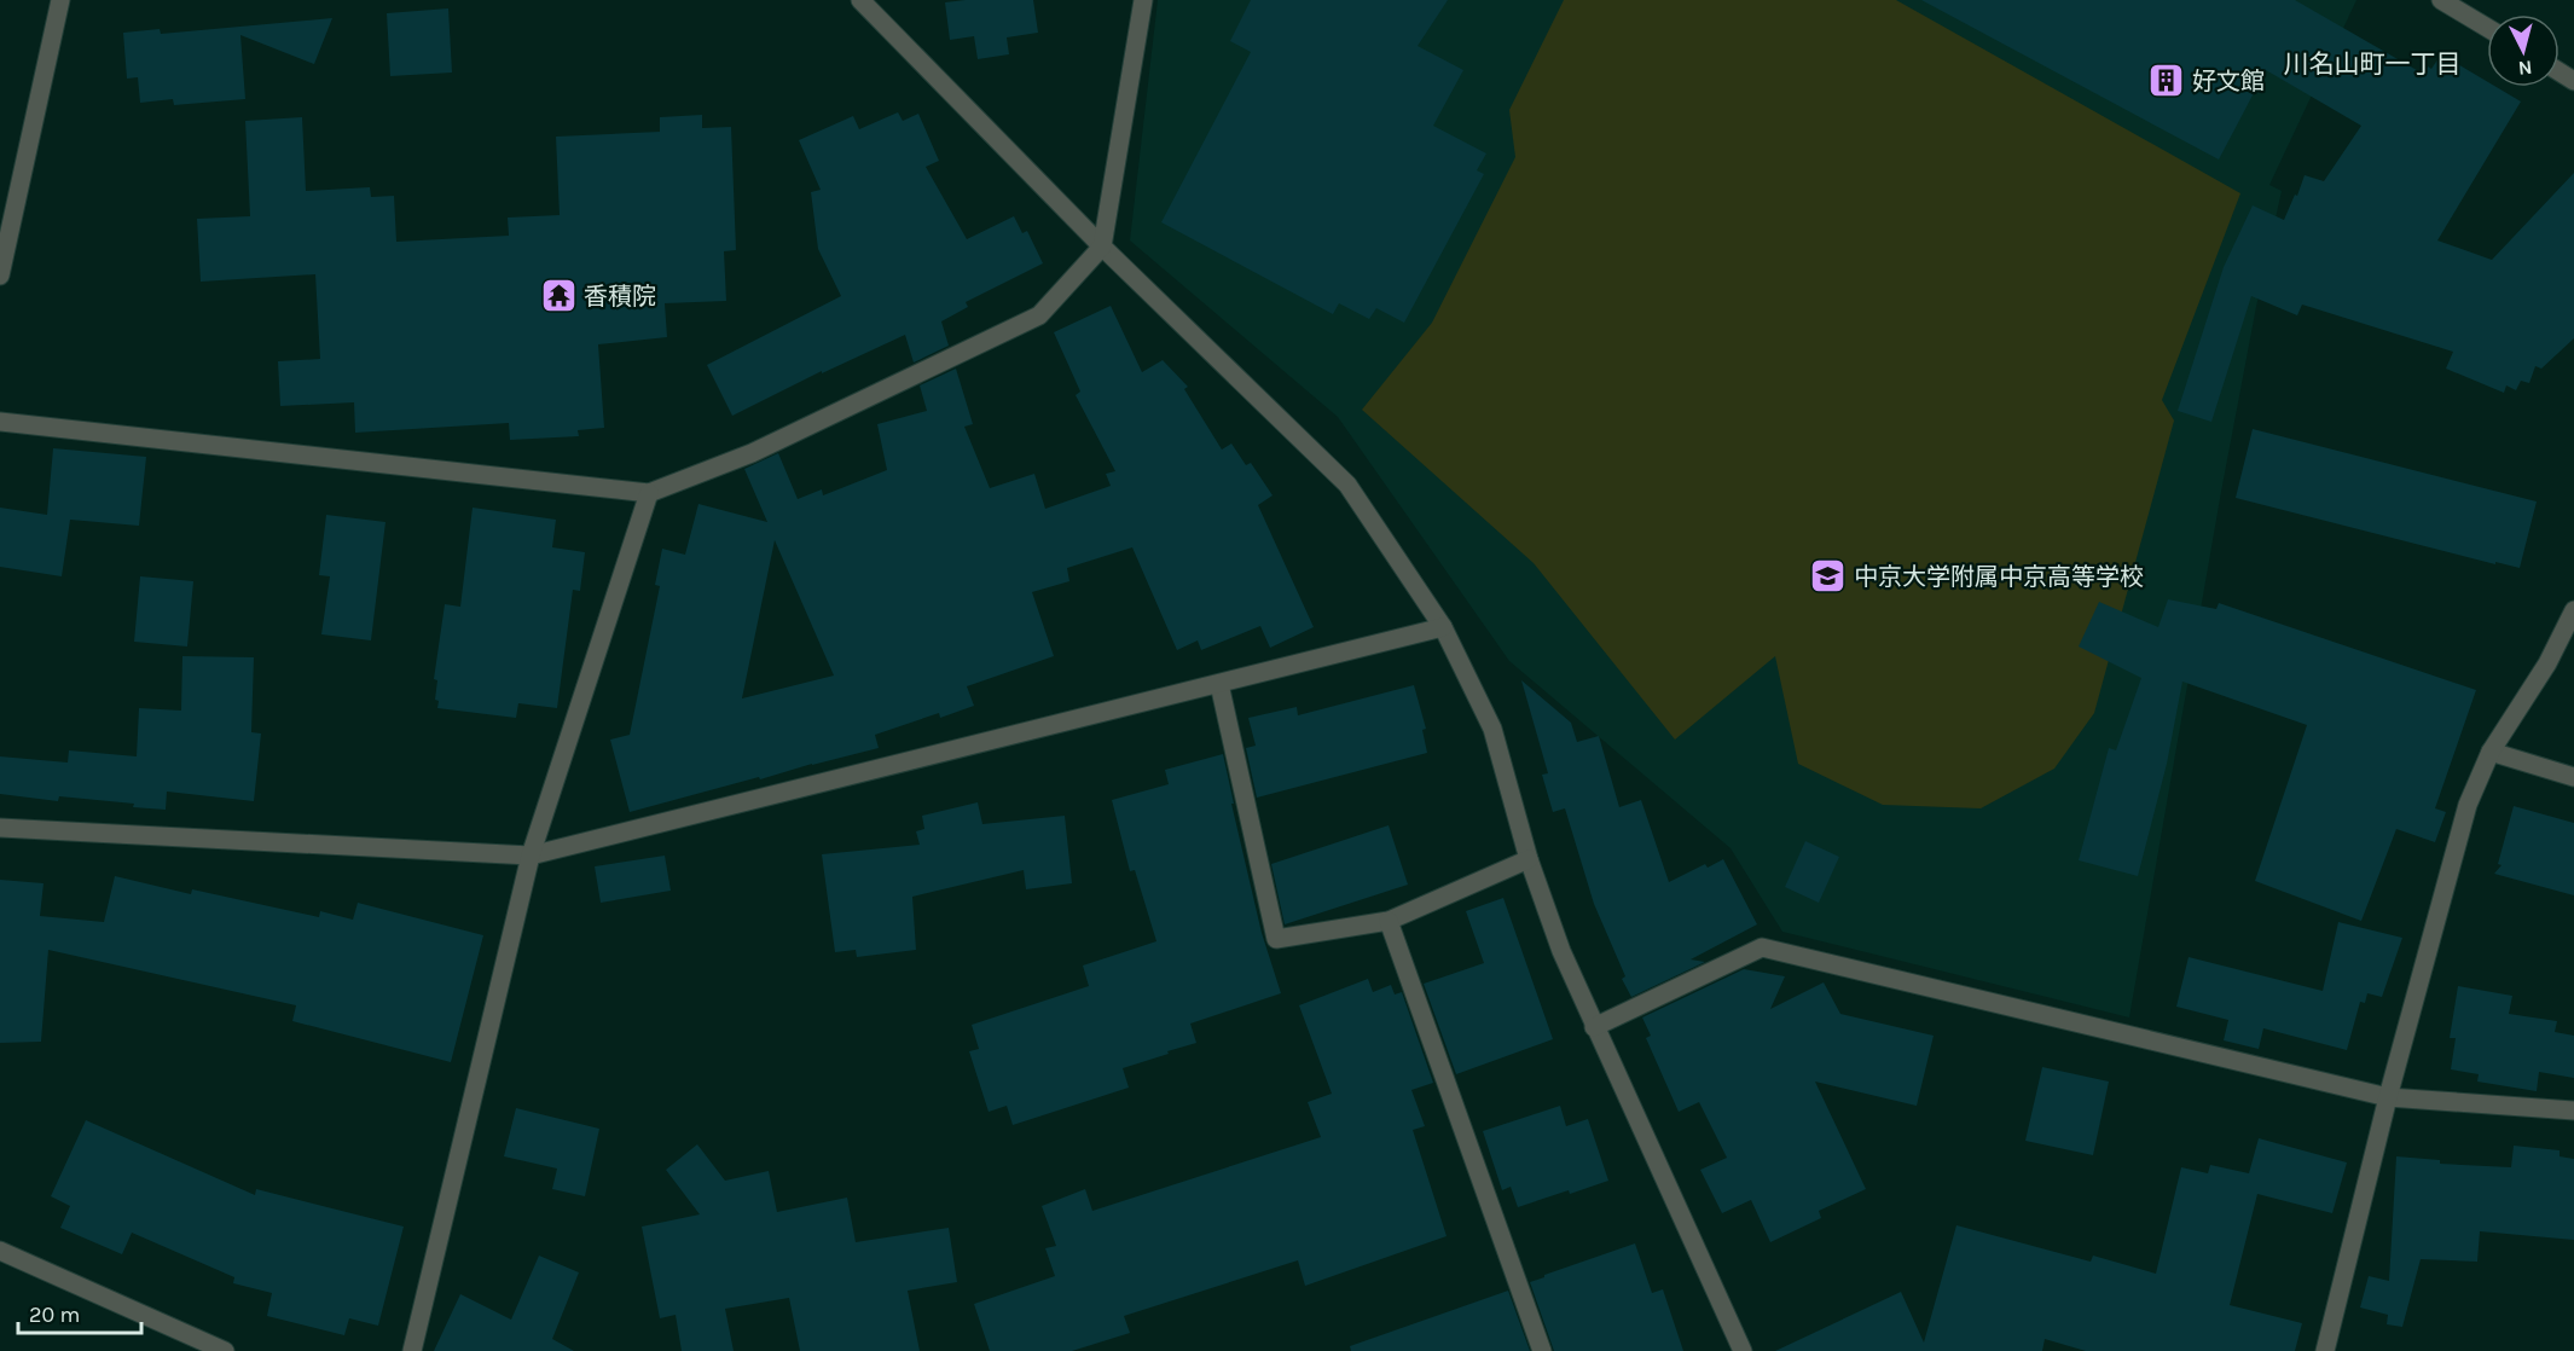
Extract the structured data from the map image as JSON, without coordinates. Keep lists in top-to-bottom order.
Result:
{
  "districts": ["川名山町一丁目"],
  "places": {
    "building": ["好文館"],
    "temple": ["香積院"],
    "school or university": ["中京大学附属中京高等学校"]
  },
  "scale_bar": "20 m",
  "north": "bottom"
}
